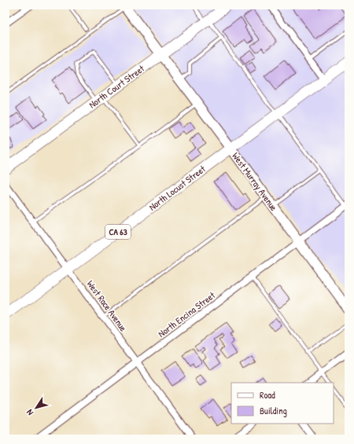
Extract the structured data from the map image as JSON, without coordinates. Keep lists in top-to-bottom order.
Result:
{
  "streets": {
    "main road": [
      "North Court Street",
      "West Murray Avenue",
      "North Locust Street",
      "CA 63"
    ],
    "street": ["West Race Avenue", "North Encina Street"]
  },
  "crossings": [
    ["North Court Street", "West Murray Avenue"],
    ["West Murray Avenue", "North Locust Street"],
    ["West Murray Avenue", "North Encina Street"],
    ["North Locust Street", "West Race Avenue"],
    ["West Race Avenue", "North Encina Street"]
  ],
  "legend": ["Road", "Building"],
  "north": "bottom left"
}
